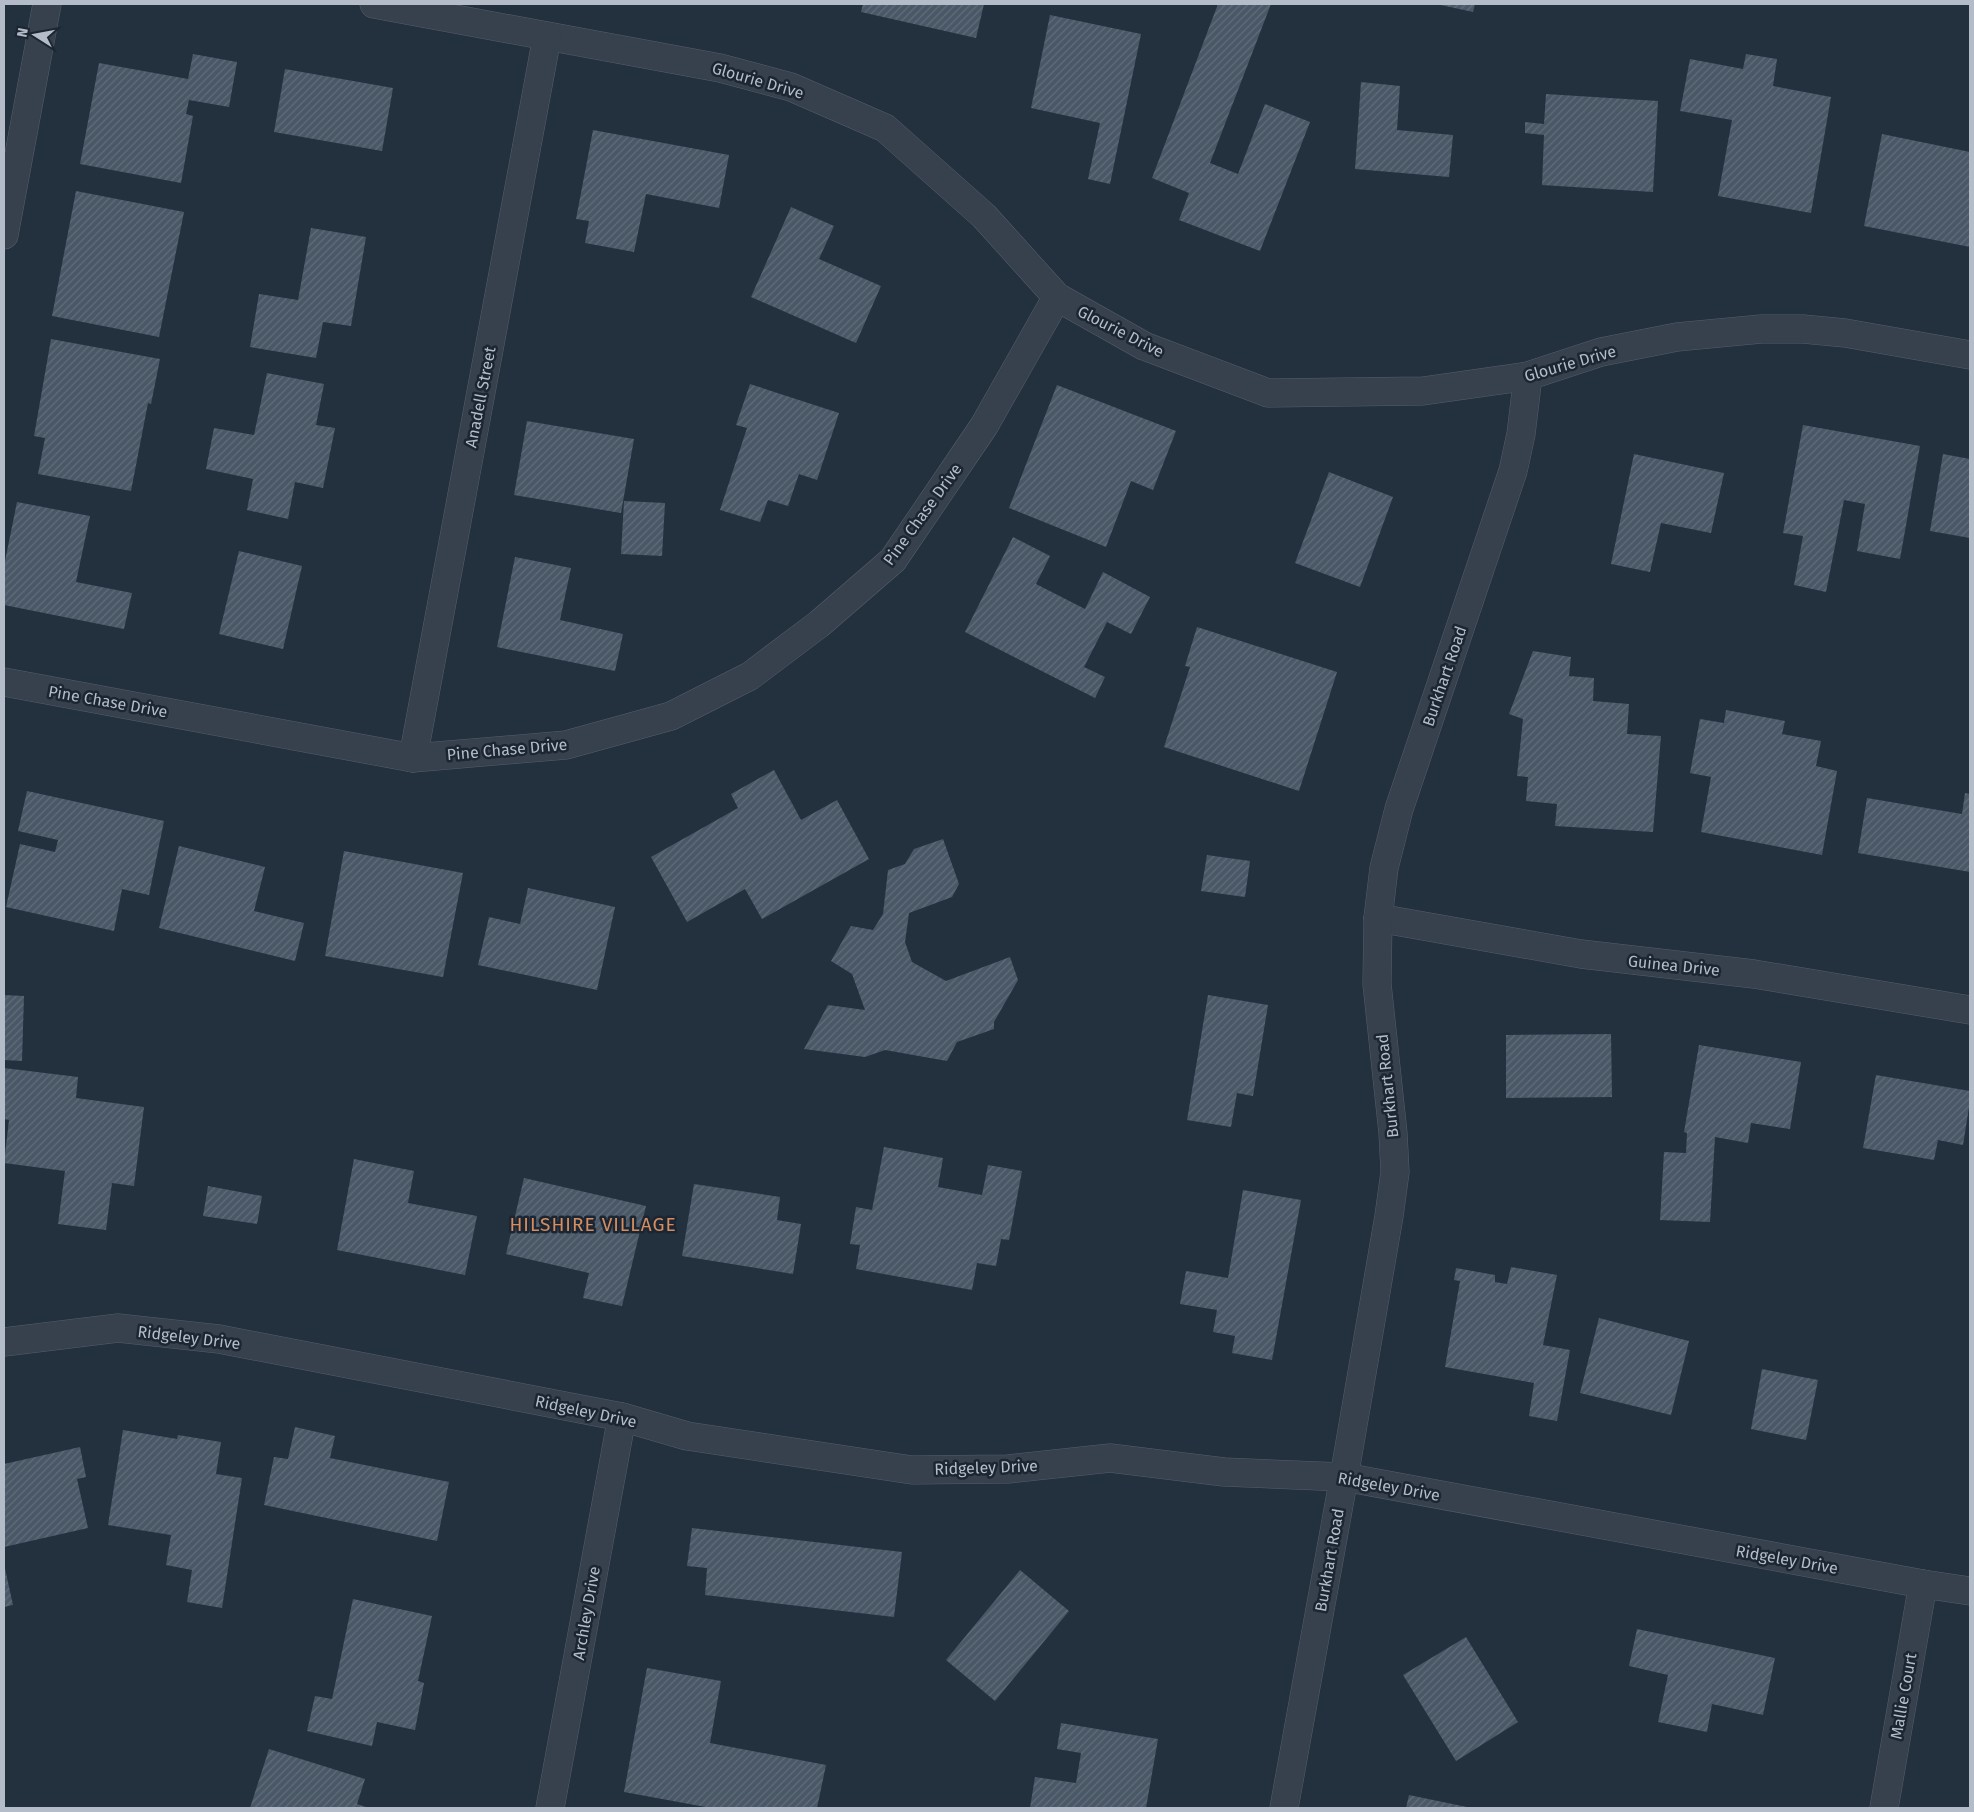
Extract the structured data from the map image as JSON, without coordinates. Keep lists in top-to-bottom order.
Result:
{
  "streets": {
    "street": [
      "Glourie Drive",
      "Anadell Street",
      "Pine Chase Drive",
      "Burkhart Road",
      "Guinea Drive",
      "Ridgeley Drive",
      "Archley Drive",
      "Mallie Court"
    ]
  },
  "crossings": [
    ["Glourie Drive", "Anadell Street"],
    ["Glourie Drive", "Pine Chase Drive"],
    ["Glourie Drive", "Burkhart Road"],
    ["Anadell Street", "Pine Chase Drive"],
    ["Burkhart Road", "Guinea Drive"],
    ["Burkhart Road", "Ridgeley Drive"],
    ["Ridgeley Drive", "Archley Drive"],
    ["Ridgeley Drive", "Mallie Court"]
  ],
  "districts": ["HILSHIRE VILLAGE"],
  "north": "left"
}
